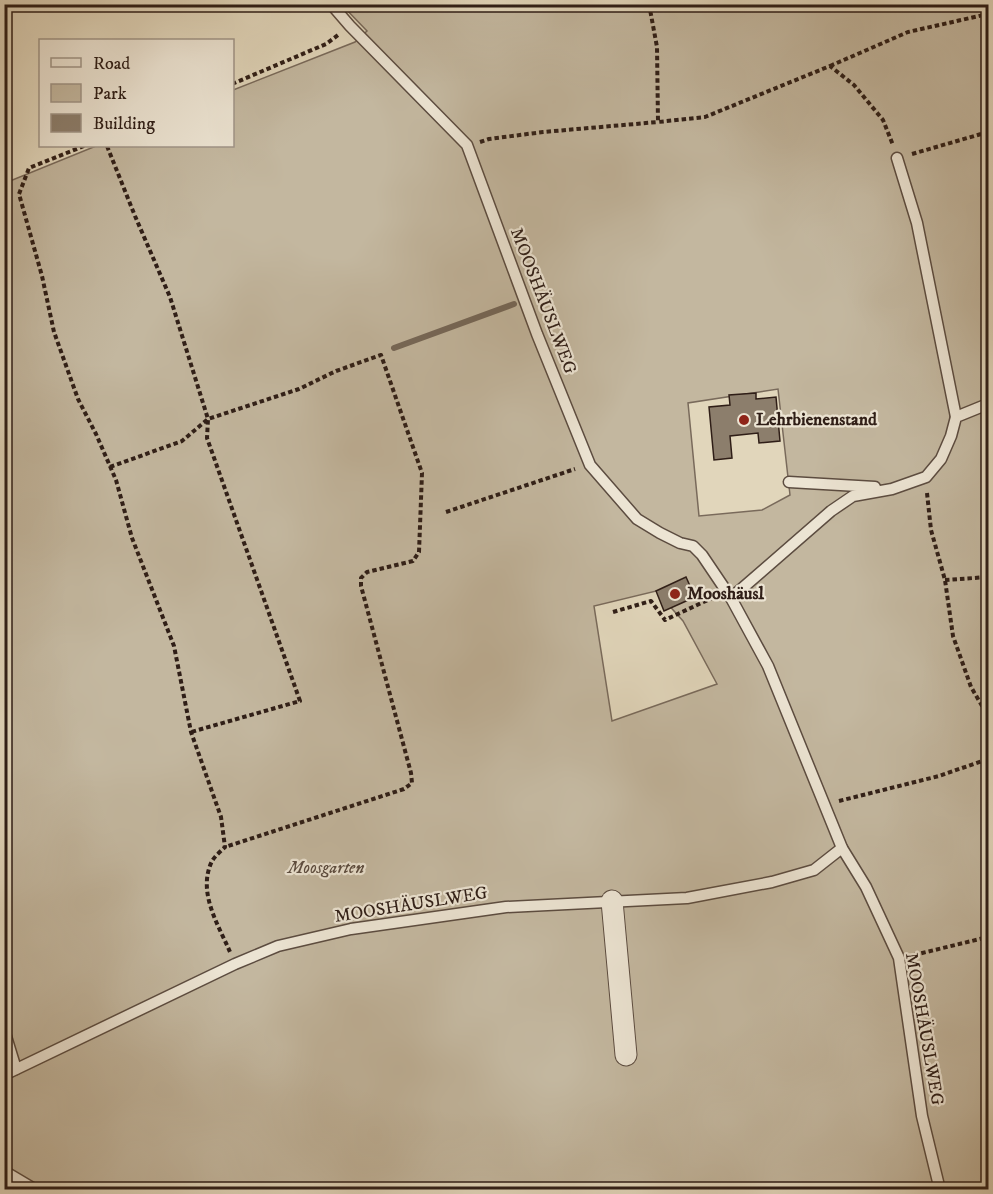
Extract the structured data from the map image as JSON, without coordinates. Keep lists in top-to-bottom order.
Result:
{
  "streets": {
    "lane": ["MOOSHÄUSLWEG"]
  },
  "parks": ["Moosgarten"],
  "places": ["Lehrbienenstand", "Mooshäusl"],
  "legend": ["Road", "Park", "Building"]
}
